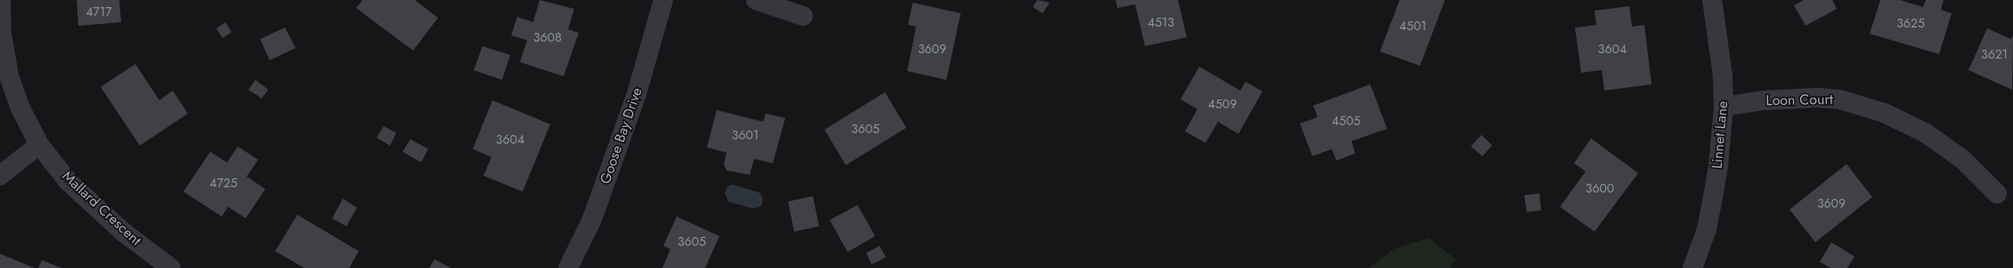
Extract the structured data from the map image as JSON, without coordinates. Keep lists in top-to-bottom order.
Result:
{
  "streets": {
    "street": [
      "Loon Court",
      "Linnet Lane",
      "Goose Bay Drive",
      "Mallard Crescent"
    ]
  },
  "crossings": [
    ["Loon Court", "Linnet Lane"]
  ],
  "house_numbers": [
    "4717",
    "4513",
    "3625",
    "4501",
    "3608",
    "3609",
    "3604",
    "3621",
    "4509",
    "4505",
    "3605",
    "3601",
    "3604",
    "4725",
    "3600",
    "3609",
    "3605"
  ]
}
